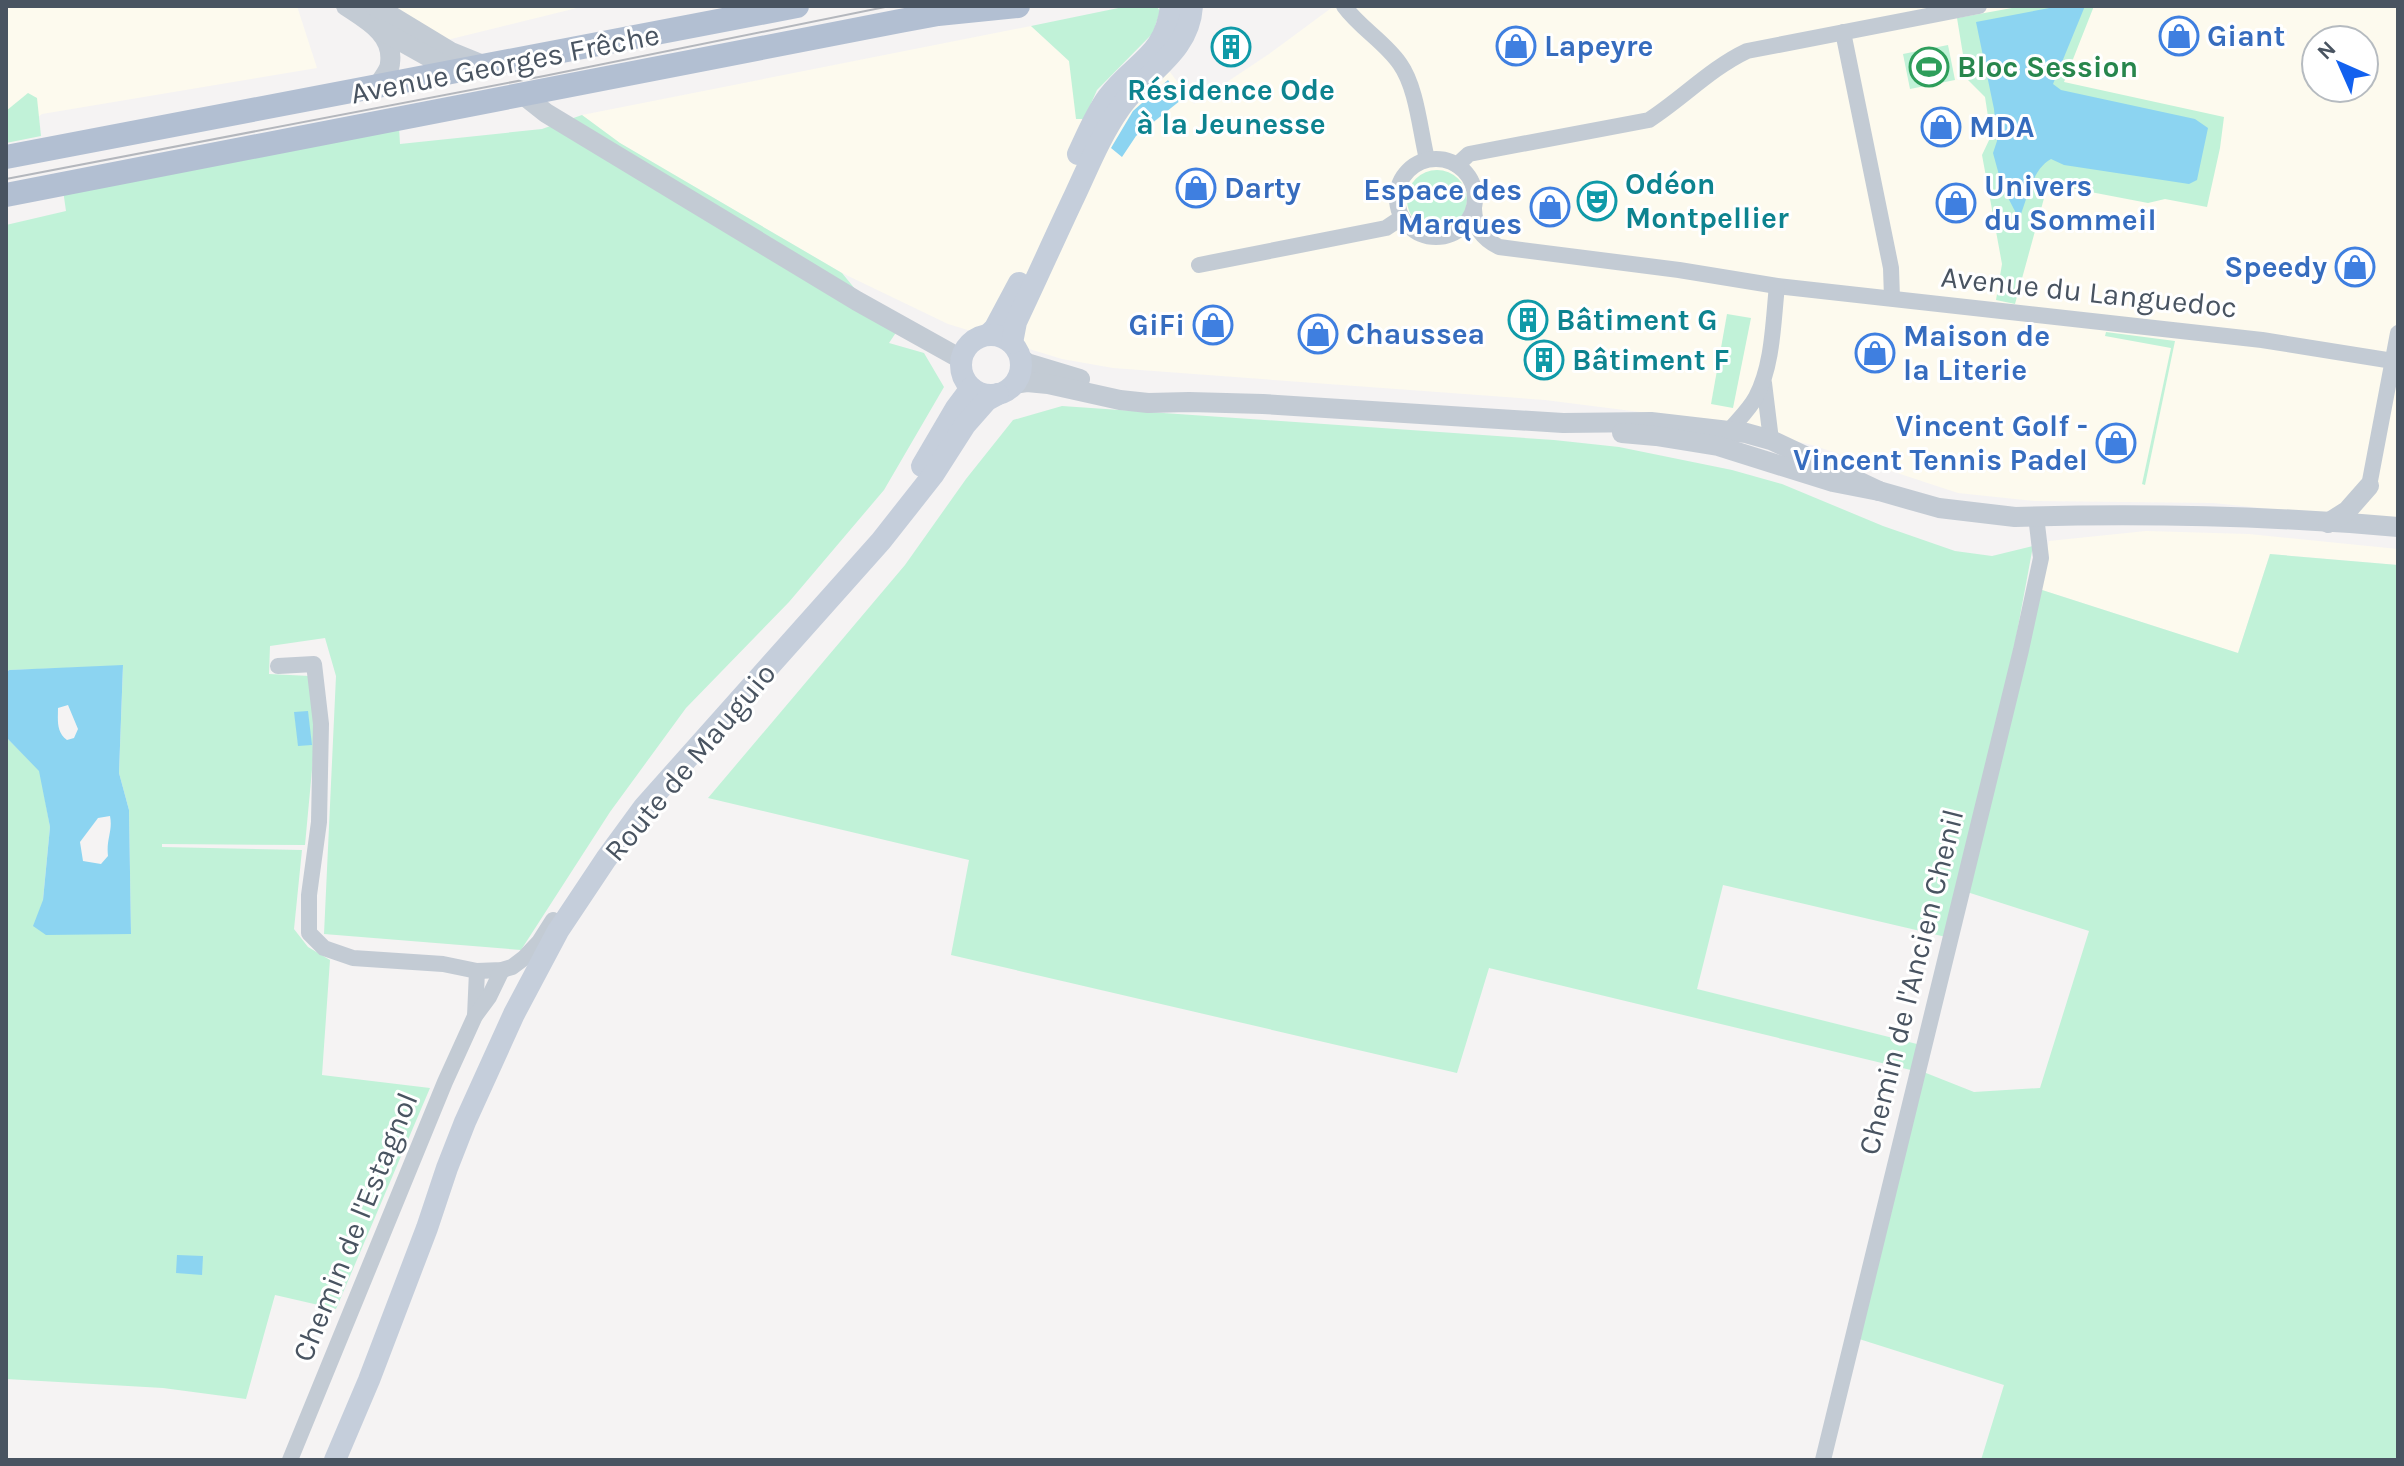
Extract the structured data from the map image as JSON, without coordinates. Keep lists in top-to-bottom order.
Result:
{
  "streets": {
    "main road": ["Avenue Georges Frêche", "Route de Mauguio"],
    "street": ["Avenue du Languedoc", "Chemin de l'Ancien Chenil", "Chemin de l'Estagnol"]
  },
  "crossings": [
    ["Route de Mauguio", "Chemin de l'Estagnol"]
  ],
  "places": {
    "shop": [
      "Giant",
      "Lapeyre",
      "MDA",
      "Darty",
      "Univers du Sommeil",
      "Espace des Marques",
      "Speedy",
      "GiFi",
      "Chaussea",
      "Maison de la Literie",
      "Vincent Golf - Vincent Tennis Padel"
    ],
    "building": ["Résidence Ode à la Jeunesse", "Bâtiment G", "Bâtiment F"],
    "sports": ["Bloc Session"],
    "theatre": ["Odéon Montpellier"]
  },
  "north": "top left"
}
